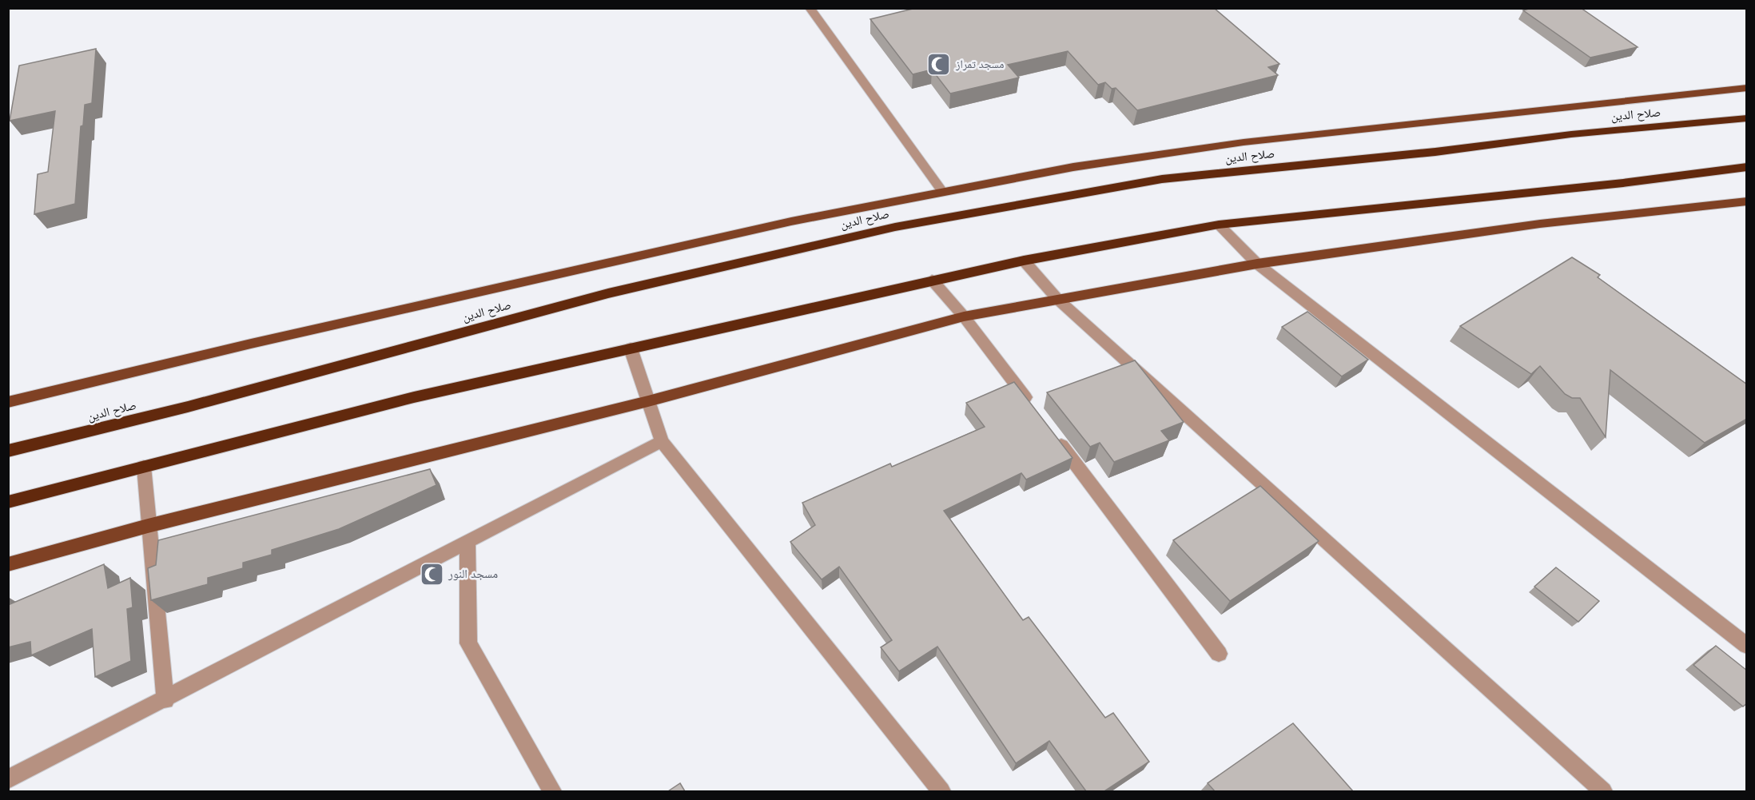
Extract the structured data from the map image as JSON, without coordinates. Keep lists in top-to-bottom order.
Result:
{
  "streets": {
    "highway": ["صلاح الدين"]
  },
  "places": {
    "mosque": ["مسجد تمراز", "مسجد النور"]
  }
}
